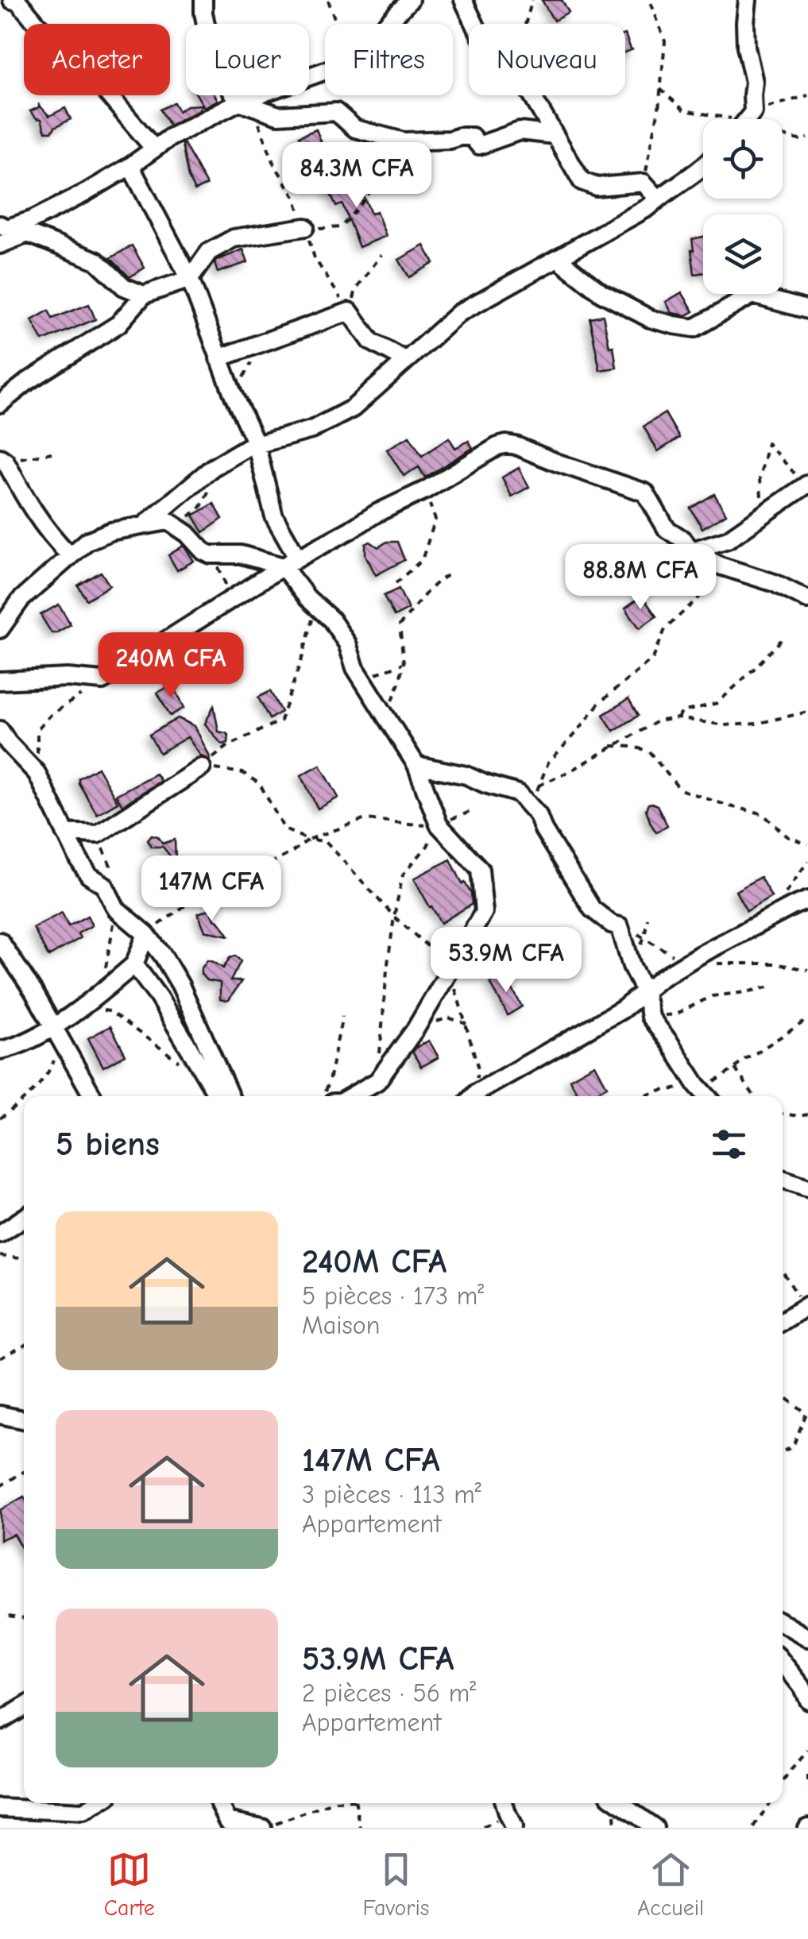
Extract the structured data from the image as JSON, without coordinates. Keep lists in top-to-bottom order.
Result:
{
  "page": {
    "chip": [
      "Acheter",
      "Louer",
      "Filtres",
      "Nouveau"
    ],
    "price": [
      "84.3M CFA",
      "88.8M CFA",
      "240M CFA",
      "147M CFA",
      "53.9M CFA"
    ],
    "heading": "5 biens",
    "list": [
      {
        "name": "240M CFA",
        "note": "5 pièces · 173 m² · Maison"
      },
      {
        "name": "147M CFA",
        "note": "3 pièces · 113 m² · Appartement"
      },
      {
        "name": "53.9M CFA",
        "note": "2 pièces · 56 m² · Appartement"
      }
    ],
    "tabs": ["Carte", "Favoris", "Accueil"]
  }
}
